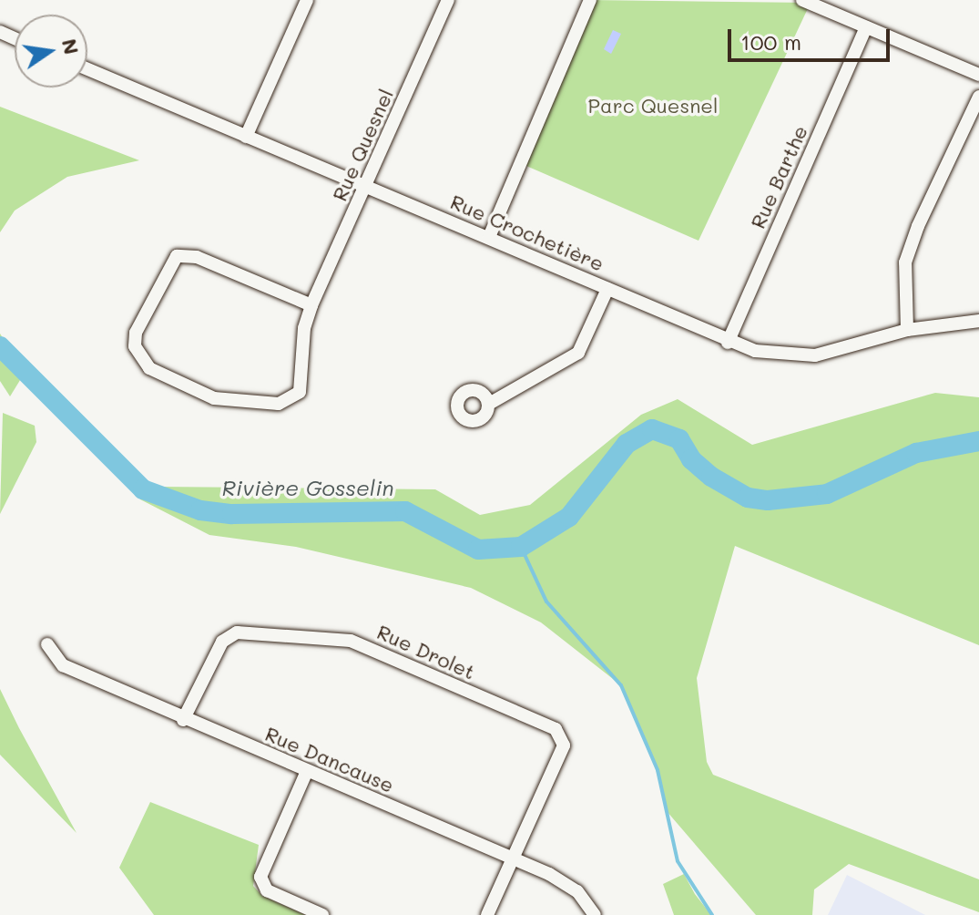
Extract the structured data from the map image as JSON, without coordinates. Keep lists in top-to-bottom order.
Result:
{
  "streets": {
    "street": [
      "Rue Quesnel",
      "Rue Barthe",
      "Rue Crochetière",
      "Rue Drolet",
      "Rue Dancause"
    ]
  },
  "crossings": [
    ["Rue Quesnel", "Rue Crochetière"],
    ["Rue Barthe", "Rue Crochetière"],
    ["Rue Drolet", "Rue Dancause"]
  ],
  "water": ["Rivière Gosselin"],
  "parks": ["Parc Quesnel"],
  "scale_bar": "100 m",
  "north": "right"
}
